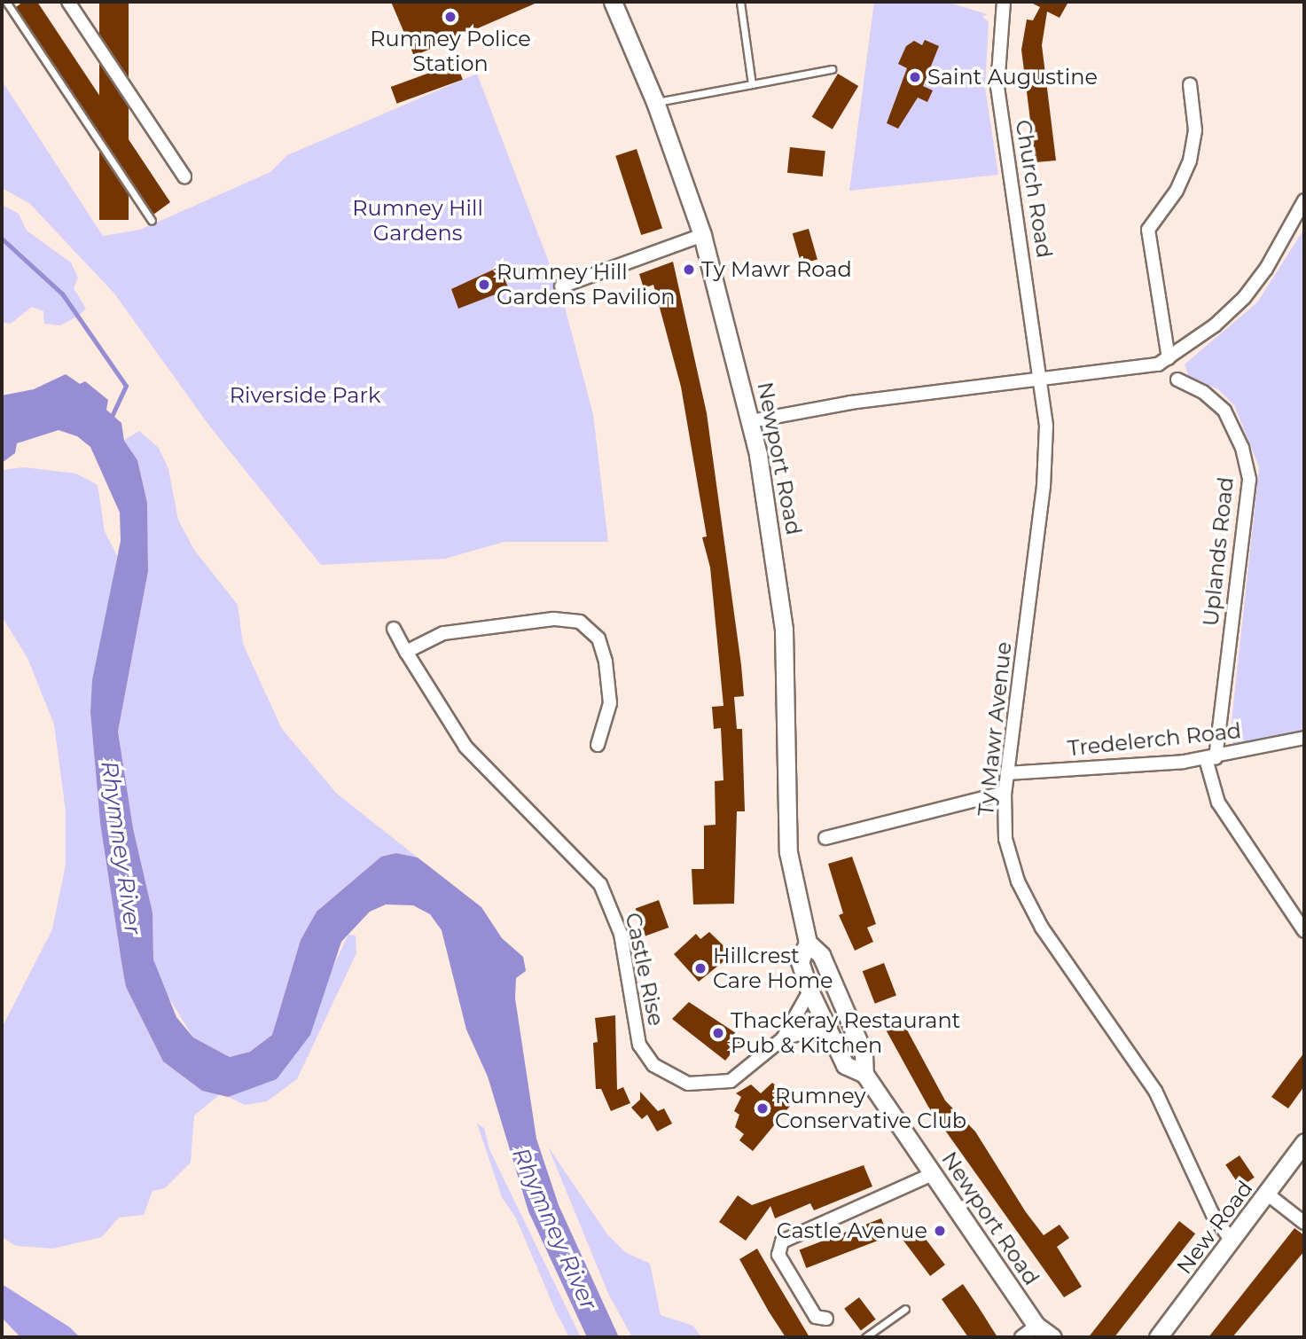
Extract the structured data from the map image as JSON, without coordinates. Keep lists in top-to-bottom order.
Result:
{
  "streets": {
    "main road": ["Newport Road", "New Road"],
    "street": [
      "Church Road",
      "Uplands Road",
      "Ty Mawr Avenue",
      "Tredelerch Road",
      "Castle Rise"
    ]
  },
  "crossings": [
    ["Church Road", "Ty Mawr Avenue"],
    ["Newport Road", "Castle Rise"],
    ["Uplands Road", "Tredelerch Road"],
    ["Ty Mawr Avenue", "Tredelerch Road"],
    ["Ty Mawr Avenue", "New Road"]
  ],
  "water": ["Rhymney River"],
  "parks": ["Rumney Hill Gardens", "Riverside Park"],
  "places": [
    "Rumney Police Station",
    "Saint Augustine",
    "Ty Mawr Road",
    "Rumney Hill Gardens Pavilion",
    "Hillcrest Care Home",
    "Thackeray Restaurant Pub & Kitchen",
    "Rumney Conservative Club",
    "Castle Avenue"
  ]
}
